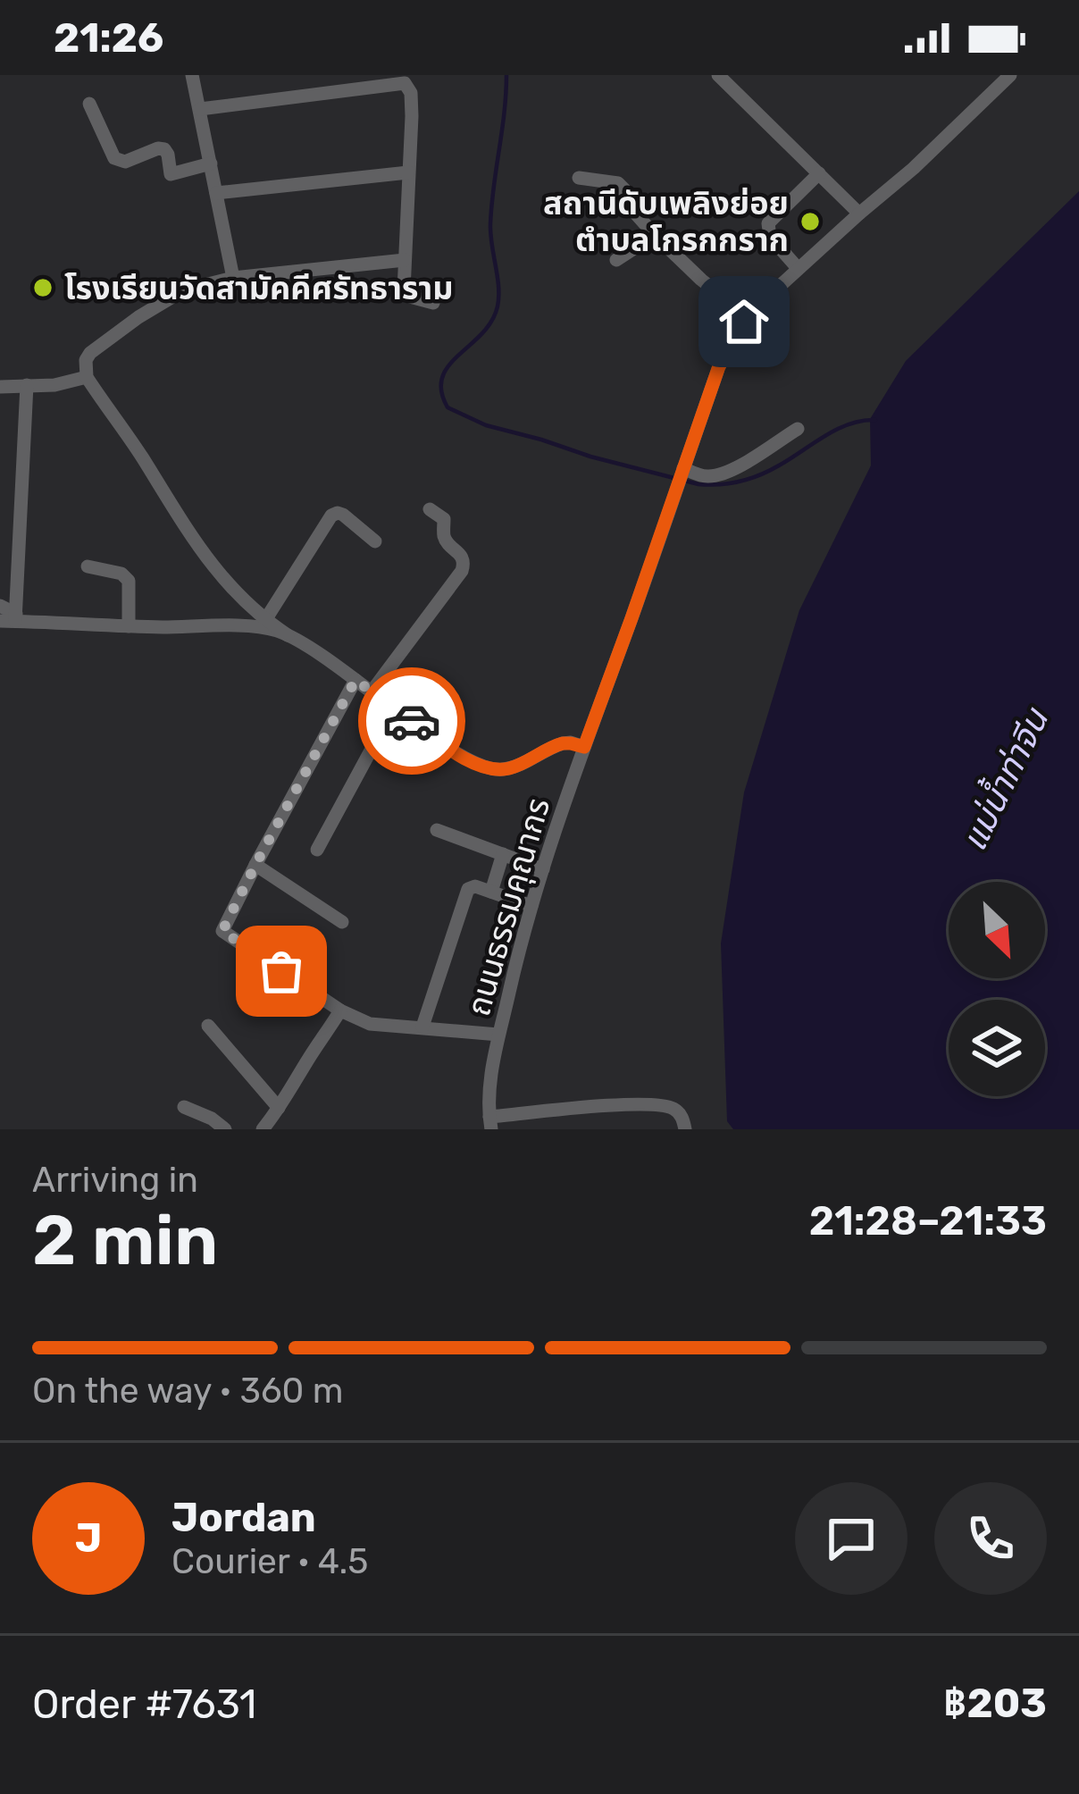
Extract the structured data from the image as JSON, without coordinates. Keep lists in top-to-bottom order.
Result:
{
  "streets": {
    "street": ["ถนนธรรมคุณากร"]
  },
  "water": ["แม่น้ำท่าจีน"],
  "places": ["สถานีดับเพลิงย่อย ตำบลโกรกกราก", "โรงเรียนวัดสามัคคีศรัทธาราม"],
  "north": "bottom right",
  "page": {
    "status": "21:26",
    "heading": ["2 min", "Arriving in", "21:28–21:33"],
    "panel": [
      "Jordan",
      "Courier · 4.5",
      "Order #7631",
      "฿203"
    ],
    "bar": "On the way · 360 m",
    "round": "J"
  }
}
